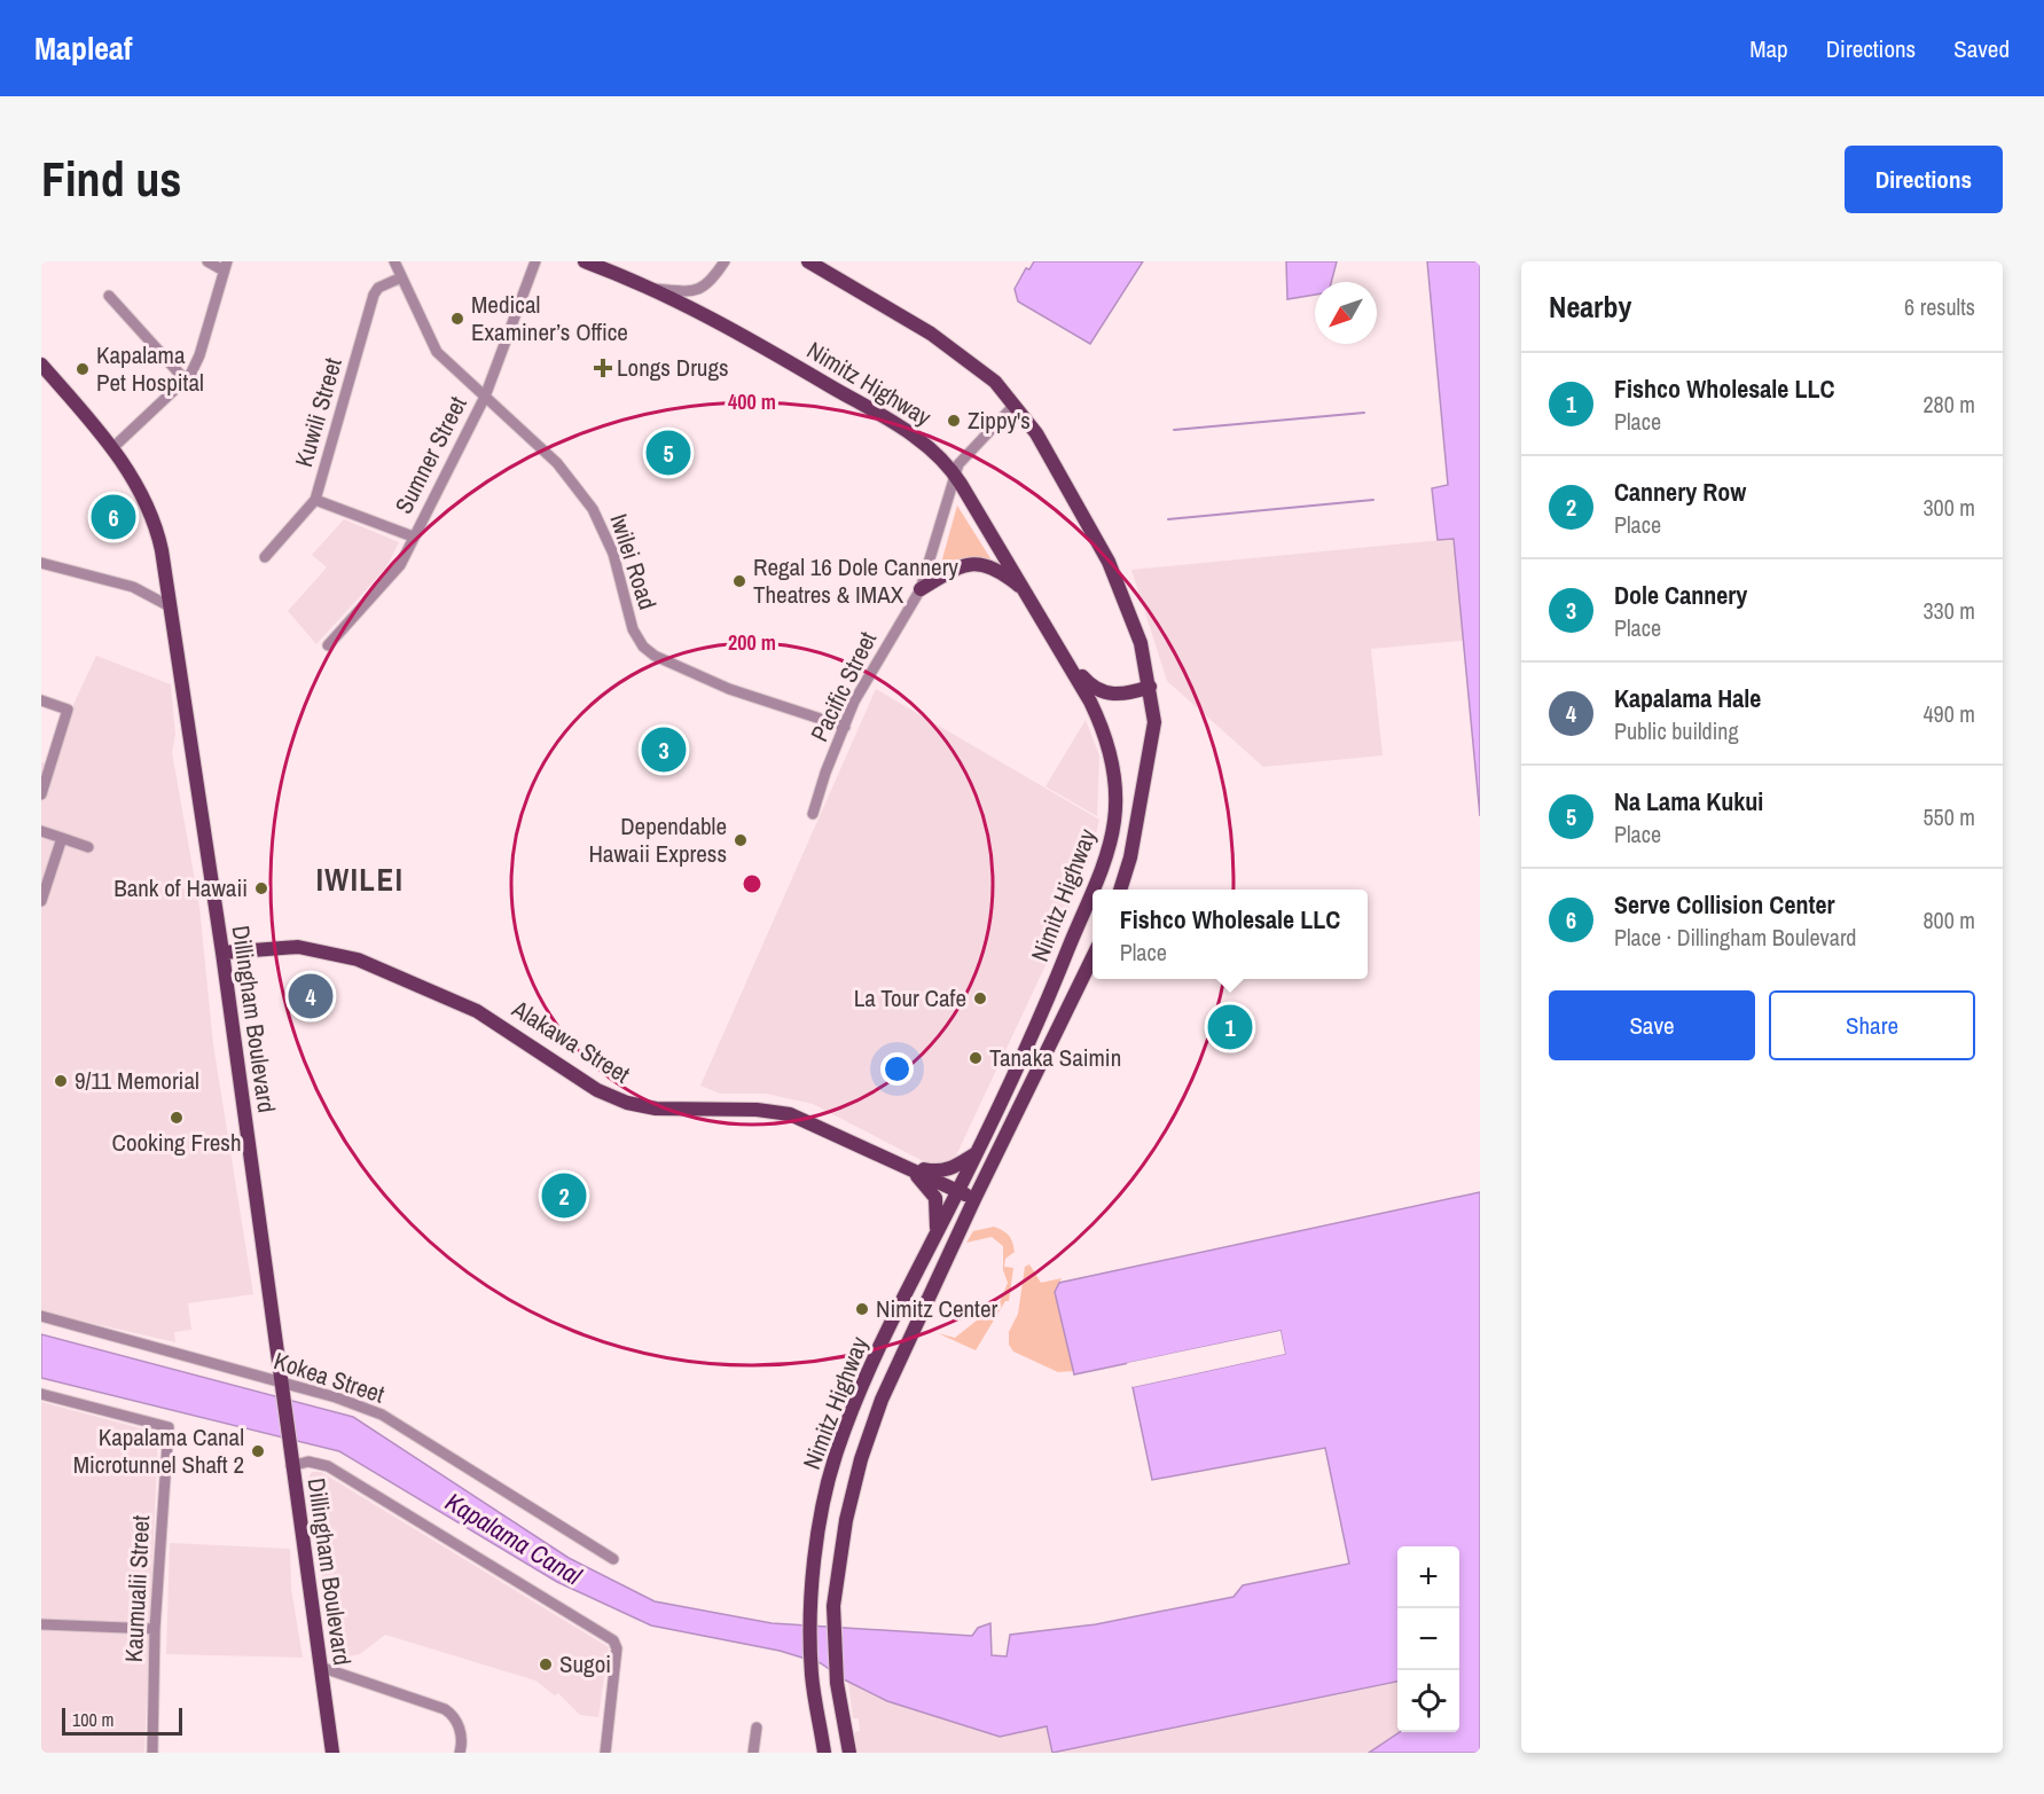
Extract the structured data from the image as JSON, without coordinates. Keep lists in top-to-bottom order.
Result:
{
  "streets": {
    "main road": ["Nimitz Highway", "Dillingham Boulevard", "Alakawa Street"],
    "street": [
      "Kuwili Street",
      "Sumner Street",
      "Iwilei Road",
      "Pacific Street",
      "Kokea Street",
      "Kaumualii Street"
    ]
  },
  "crossings": [
    ["Nimitz Highway", "Pacific Street"],
    ["Nimitz Highway", "Alakawa Street"],
    ["Kuwili Street", "Iwilei Road"],
    ["Sumner Street", "Iwilei Road"],
    ["Iwilei Road", "Pacific Street"],
    ["Dillingham Boulevard", "Alakawa Street"],
    ["Dillingham Boulevard", "Kokea Street"]
  ],
  "districts": ["IWILEI"],
  "water": ["Kapalama Canal"],
  "places": {
    "other": [
      "Medical Examiner’s Office",
      "Kapalama Pet Hospital",
      "Zippy's",
      "Regal 16 Dole Cannery Theatres & IMAX",
      "Dependable Hawaii Express",
      "Bank of Hawaii",
      "La Tour Cafe",
      "Tanaka Saimin",
      "9/11 Memorial",
      "Cooking Fresh",
      "Nimitz Center",
      "Kapalama Canal Microtunnel Shaft 2",
      "Sugoi"
    ],
    "health": ["Longs Drugs"]
  },
  "scale_bar": "100 m",
  "north": "bottom left",
  "page": {
    "header": "Mapleaf",
    "nav": ["Map", "Directions", "Saved"],
    "buttons": [
      "Directions",
      ["Save", "Share"]
    ],
    "title": "Find us",
    "heading": ["Nearby", "6 results"],
    "list": [
      {
        "mark": "1",
        "name": "Fishco Wholesale LLC",
        "note": "Place",
        "value": "280 m"
      },
      {
        "mark": "2",
        "name": "Cannery Row",
        "note": "Place",
        "value": "300 m"
      },
      {
        "mark": "3",
        "name": "Dole Cannery",
        "note": "Place",
        "value": "330 m"
      },
      {
        "mark": "4",
        "name": "Kapalama Hale",
        "note": "Public building",
        "value": "490 m"
      },
      {
        "mark": "5",
        "name": "Na Lama Kukui",
        "note": "Place",
        "value": "550 m"
      },
      {
        "mark": "6",
        "name": "Serve Collision Center",
        "note": "Place · Dillingham Boulevard",
        "value": "800 m"
      }
    ],
    "pins": [
      "5",
      "6",
      "3",
      "4",
      "1",
      "2"
    ],
    "popup": ["Fishco Wholesale LLC", "Place"],
    "map_buttons": ["+", "−"],
    "scale": "100 m"
  },
  "rings": ["400 m", "200 m"]
}
